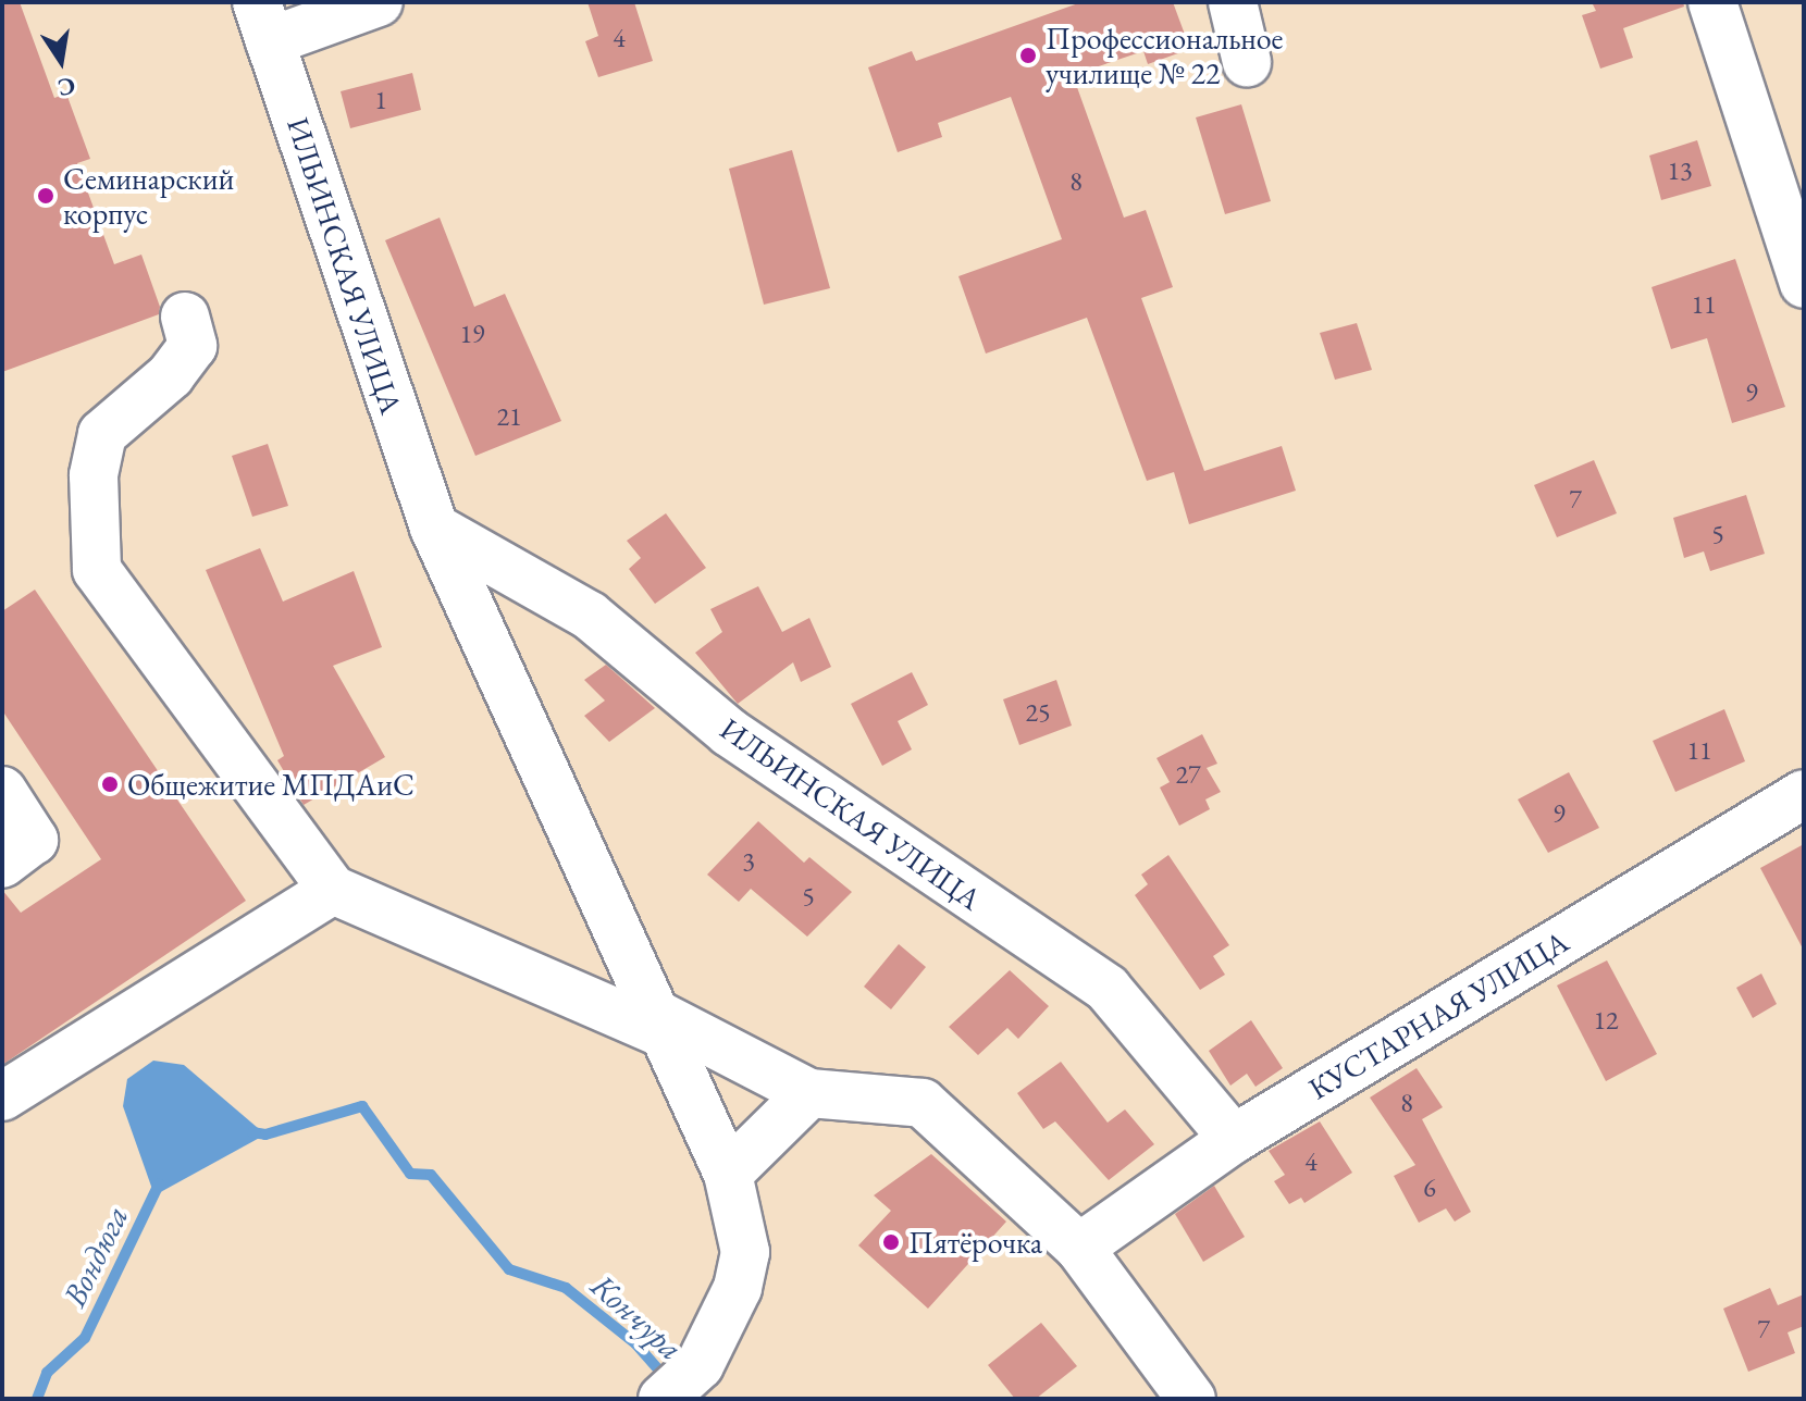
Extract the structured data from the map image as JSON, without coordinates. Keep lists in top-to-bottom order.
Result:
{
  "streets": {
    "street": ["ИЛЬИНСКАЯ УЛИЦА", "КУСТАРНАЯ УЛИЦА"]
  },
  "crossings": [
    ["ИЛЬИНСКАЯ УЛИЦА", "КУСТАРНАЯ УЛИЦА"]
  ],
  "water": ["Вондюга", "Кончура"],
  "places": [
    "Профессиональное училище № 22",
    "Семинарский корпус",
    "Общежитие МПДАиС",
    "Пятёрочка"
  ],
  "house_numbers": [
    "4",
    "1",
    "13",
    "8",
    "11",
    "19",
    "9",
    "21",
    "7",
    "5",
    "25",
    "11",
    "27",
    "9",
    "3",
    "5",
    "12",
    "8",
    "4",
    "6",
    "7"
  ],
  "north": "bottom"
}
